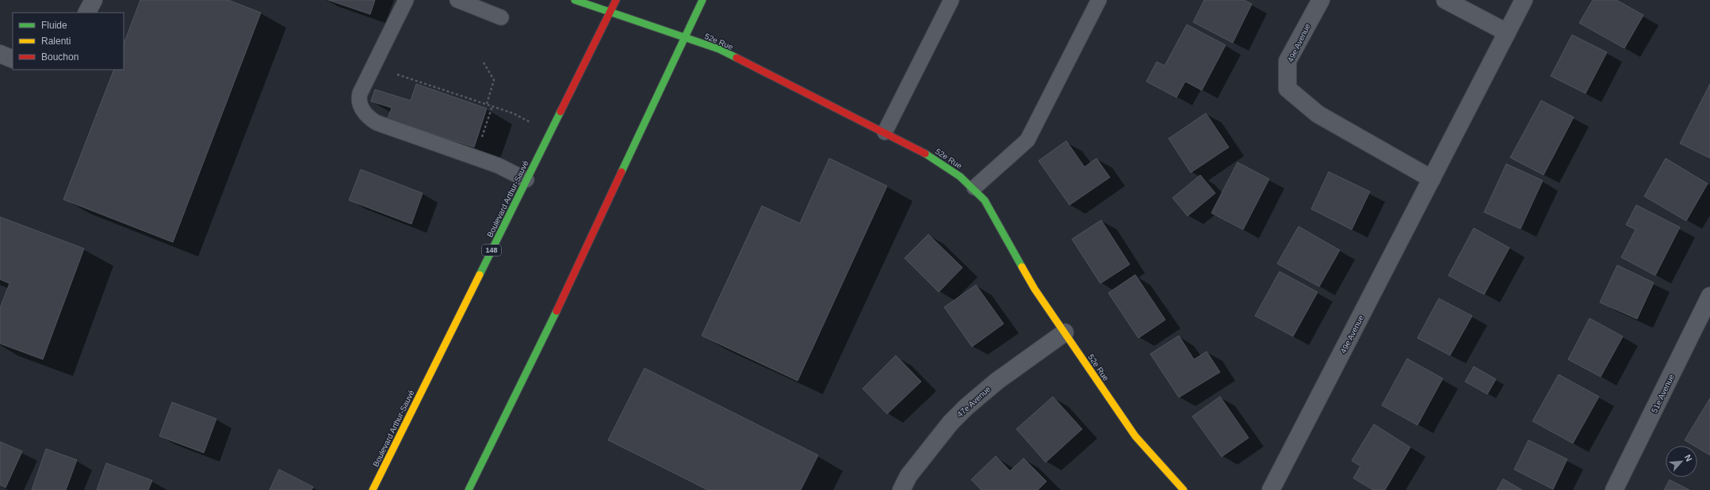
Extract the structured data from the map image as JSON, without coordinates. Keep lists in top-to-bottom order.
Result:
{
  "streets": {
    "main road": ["52e Rue", "Boulevard Arthur-Sauvé", "148"],
    "street": ["49e Avenue", "51e Avenue", "47e Avenue"]
  },
  "crossings": [
    ["52e Rue", "Boulevard Arthur-Sauvé"],
    ["52e Rue", "47e Avenue"]
  ],
  "legend": ["Fluide", "Ralenti", "Bouchon"],
  "north": "top right"
}
